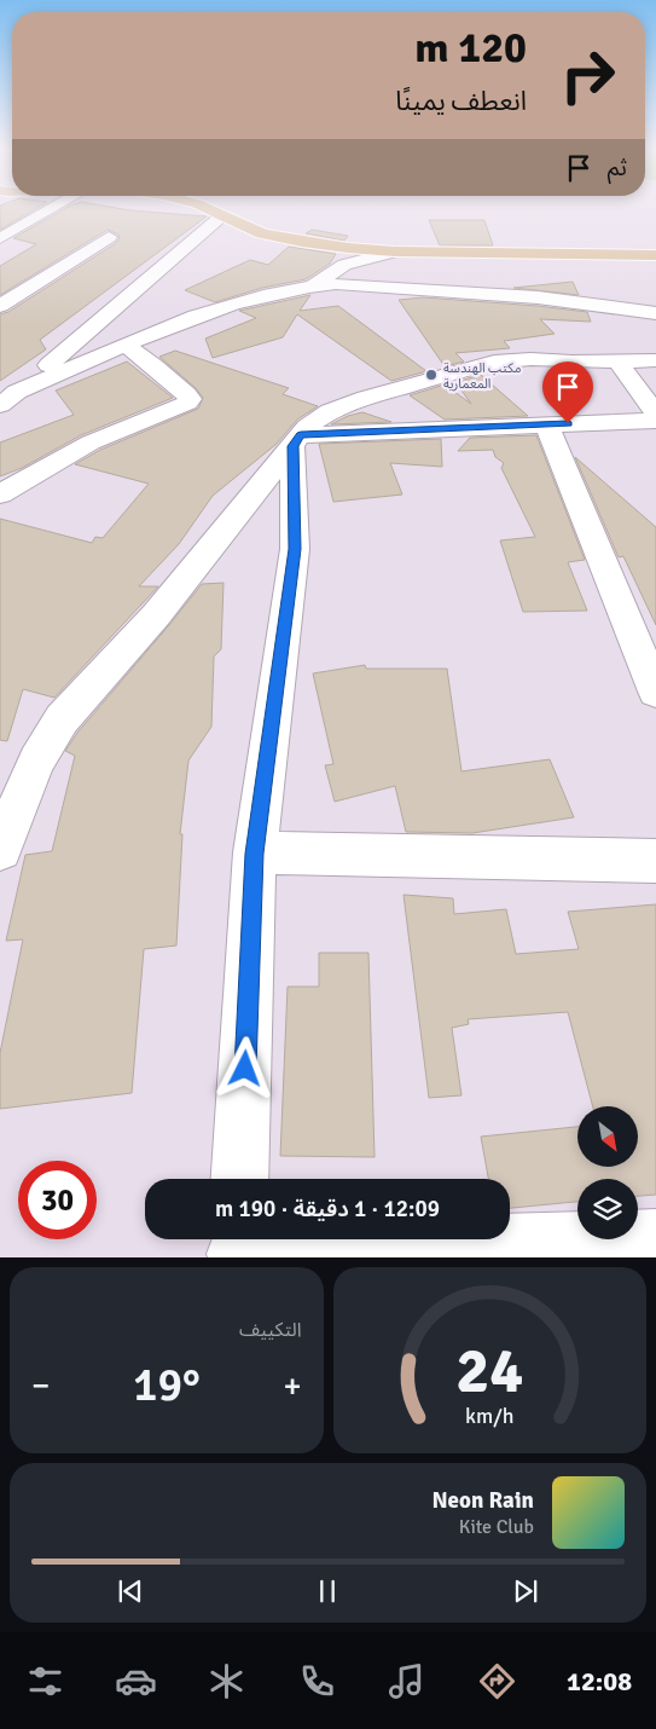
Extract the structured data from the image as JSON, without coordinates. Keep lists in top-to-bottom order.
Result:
{
  "places": ["مكتب الهندسة المعمارية"],
  "north": "bottom right",
  "page": {
    "turn": ["120 m", "انعطف يمينًا"],
    "then": "ثم",
    "limit": "30",
    "trip": "12:09 · 1 دقيقة · 190 m",
    "tile": "التكييف",
    "heat": ["−", "19°", "+"],
    "song": ["Neon Rain", "Kite Club"],
    "tabs": "12:08",
    "gauge": ["24", "km/h"]
  }
}
